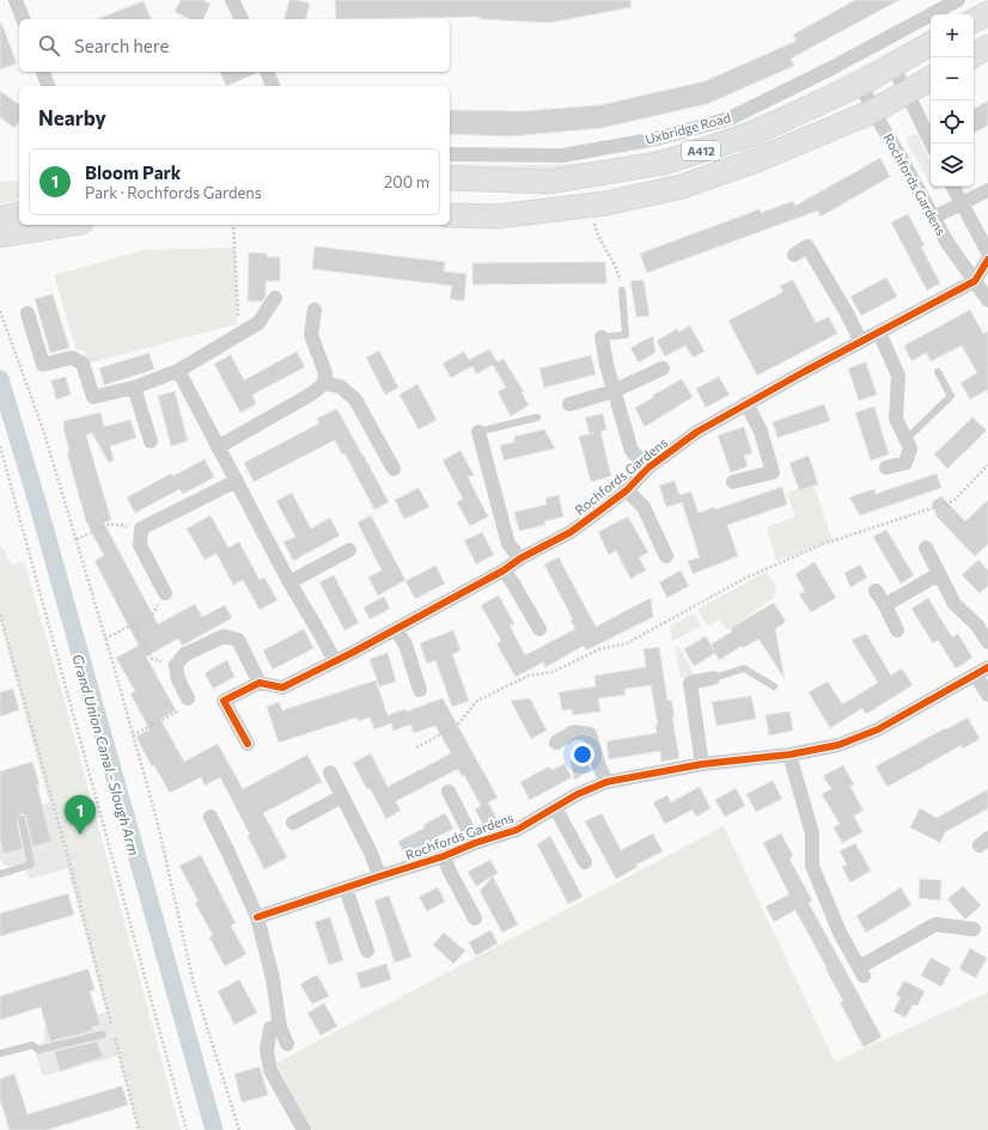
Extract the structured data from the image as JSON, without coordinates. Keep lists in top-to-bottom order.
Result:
{
  "streets": {
    "main road": ["Uxbridge Road", "A412"],
    "street": ["Rochfords Gardens"]
  },
  "crossings": [
    ["Uxbridge Road", "Rochfords Gardens"],
    ["A412", "Rochfords Gardens"]
  ],
  "water": ["Grand Union Canal - Slough Arm"],
  "page": {
    "map_buttons": ["+", "−"],
    "search": "Search here",
    "heading": "Nearby",
    "list": [
      {
        "mark": "1",
        "name": "Bloom Park",
        "note": "Park · Rochfords Gardens",
        "value": "200 m"
      }
    ],
    "pins": "1"
  }
}
